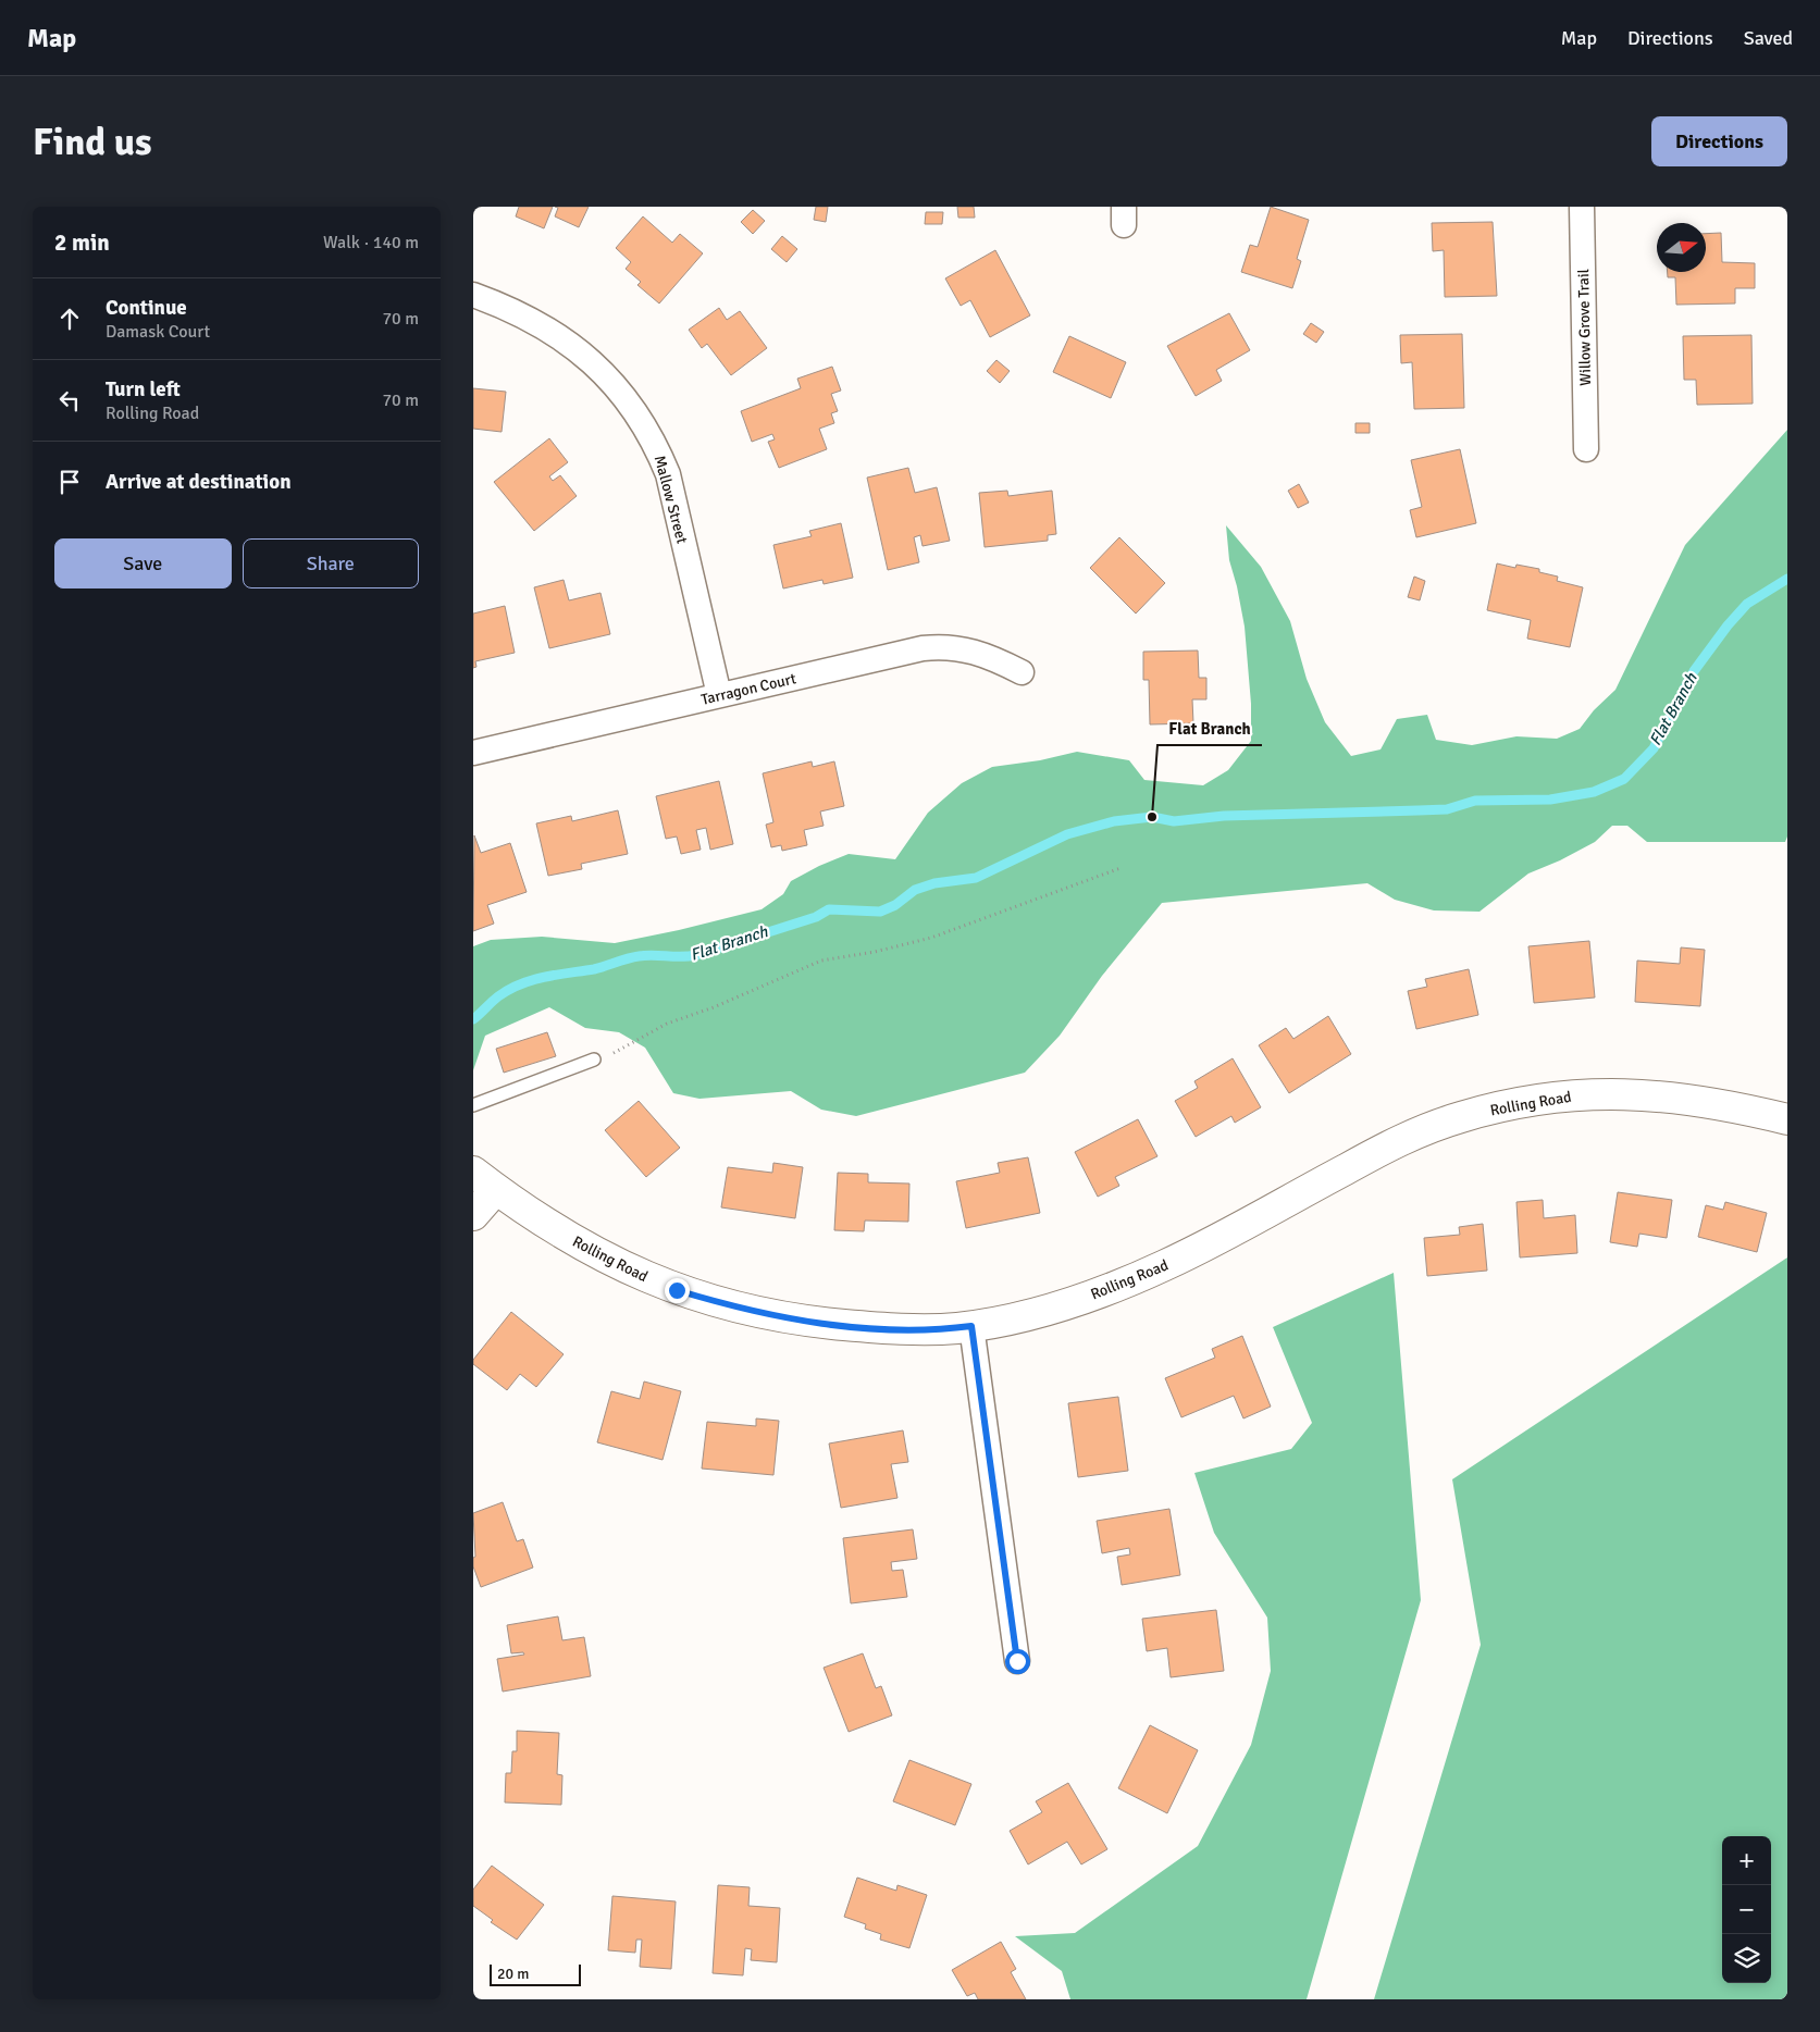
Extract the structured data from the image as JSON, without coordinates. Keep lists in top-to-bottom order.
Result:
{
  "streets": {
    "street": [
      "Willow Grove Trail",
      "Mallow Street",
      "Tarragon Court",
      "Rolling Road"
    ]
  },
  "crossings": [
    ["Mallow Street", "Tarragon Court"]
  ],
  "water": ["Flat Branch"],
  "places": ["Flat Branch"],
  "scale_bar": "20 m",
  "north": "right",
  "page": {
    "header": "Map",
    "nav": ["Map", "Directions", "Saved"],
    "buttons": [
      "Directions",
      ["Save", "Share"]
    ],
    "title": "Find us",
    "heading": ["2 min", "Walk · 140 m"],
    "list": [
      ["Continue", "Damask Court", "70 m"],
      ["Turn left", "Rolling Road", "70 m"],
      "Arrive at destination"
    ],
    "map_buttons": ["+", "−"],
    "scale": "20 m"
  }
}
